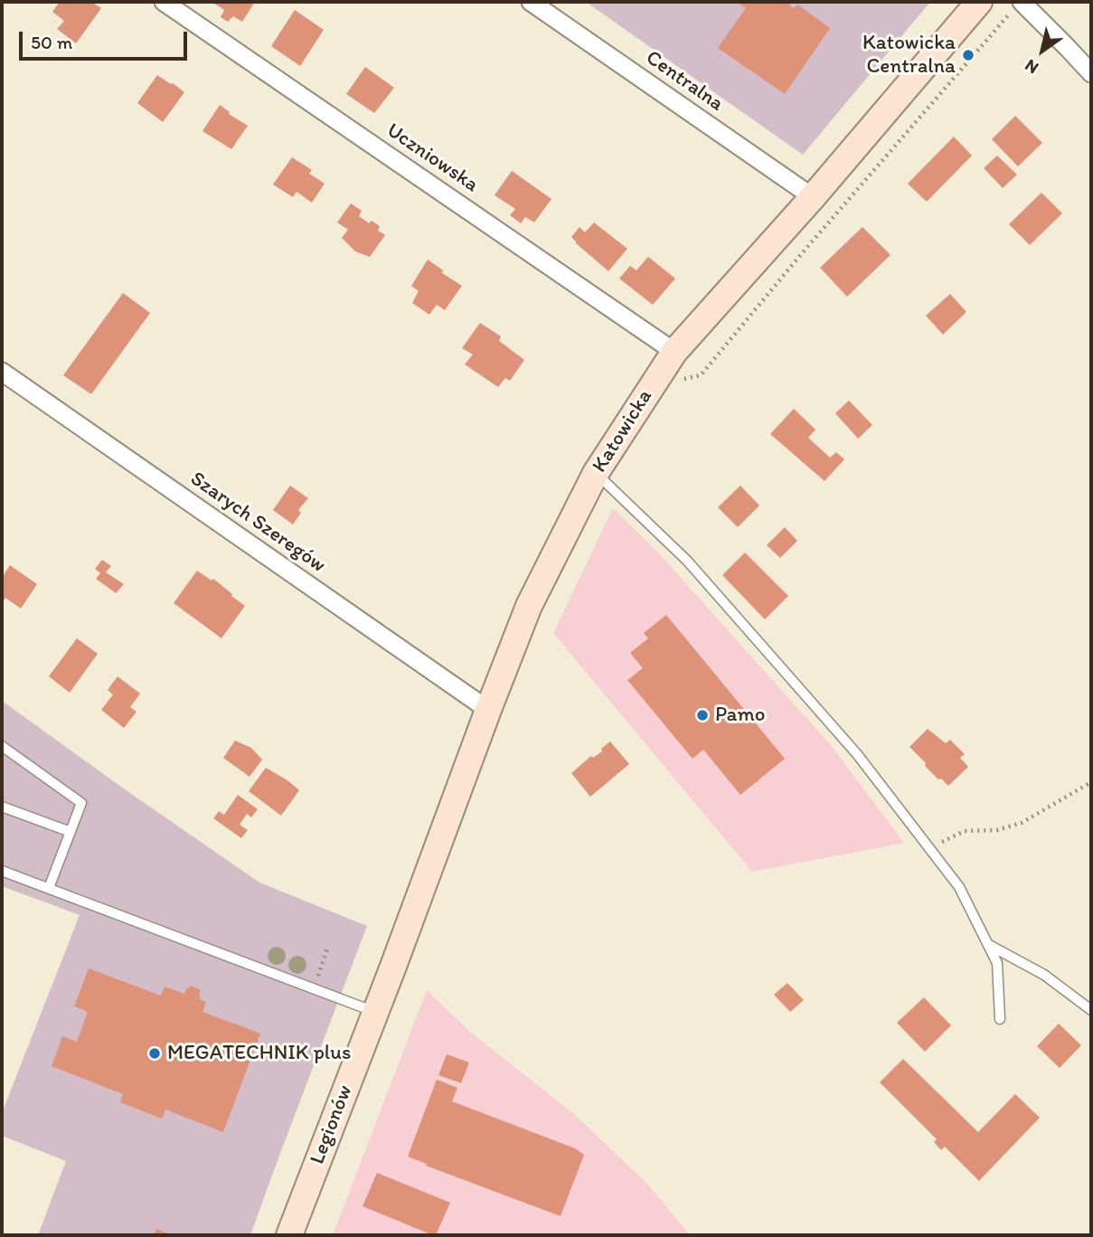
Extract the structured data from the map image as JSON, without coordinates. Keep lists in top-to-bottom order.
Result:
{
  "streets": {
    "street": [
      "Centralna",
      "Uczniowska",
      "Katowicka",
      "Szarych Szeregów",
      "Legionów"
    ]
  },
  "crossings": [
    ["Centralna", "Katowicka"],
    ["Uczniowska", "Katowicka"],
    ["Katowicka", "Szarych Szeregów"],
    ["Katowicka", "Legionów"]
  ],
  "places": ["Katowicka Centralna", "Pamo", "MEGATECHNIK plus"],
  "scale_bar": "50 m",
  "north": "bottom left"
}
